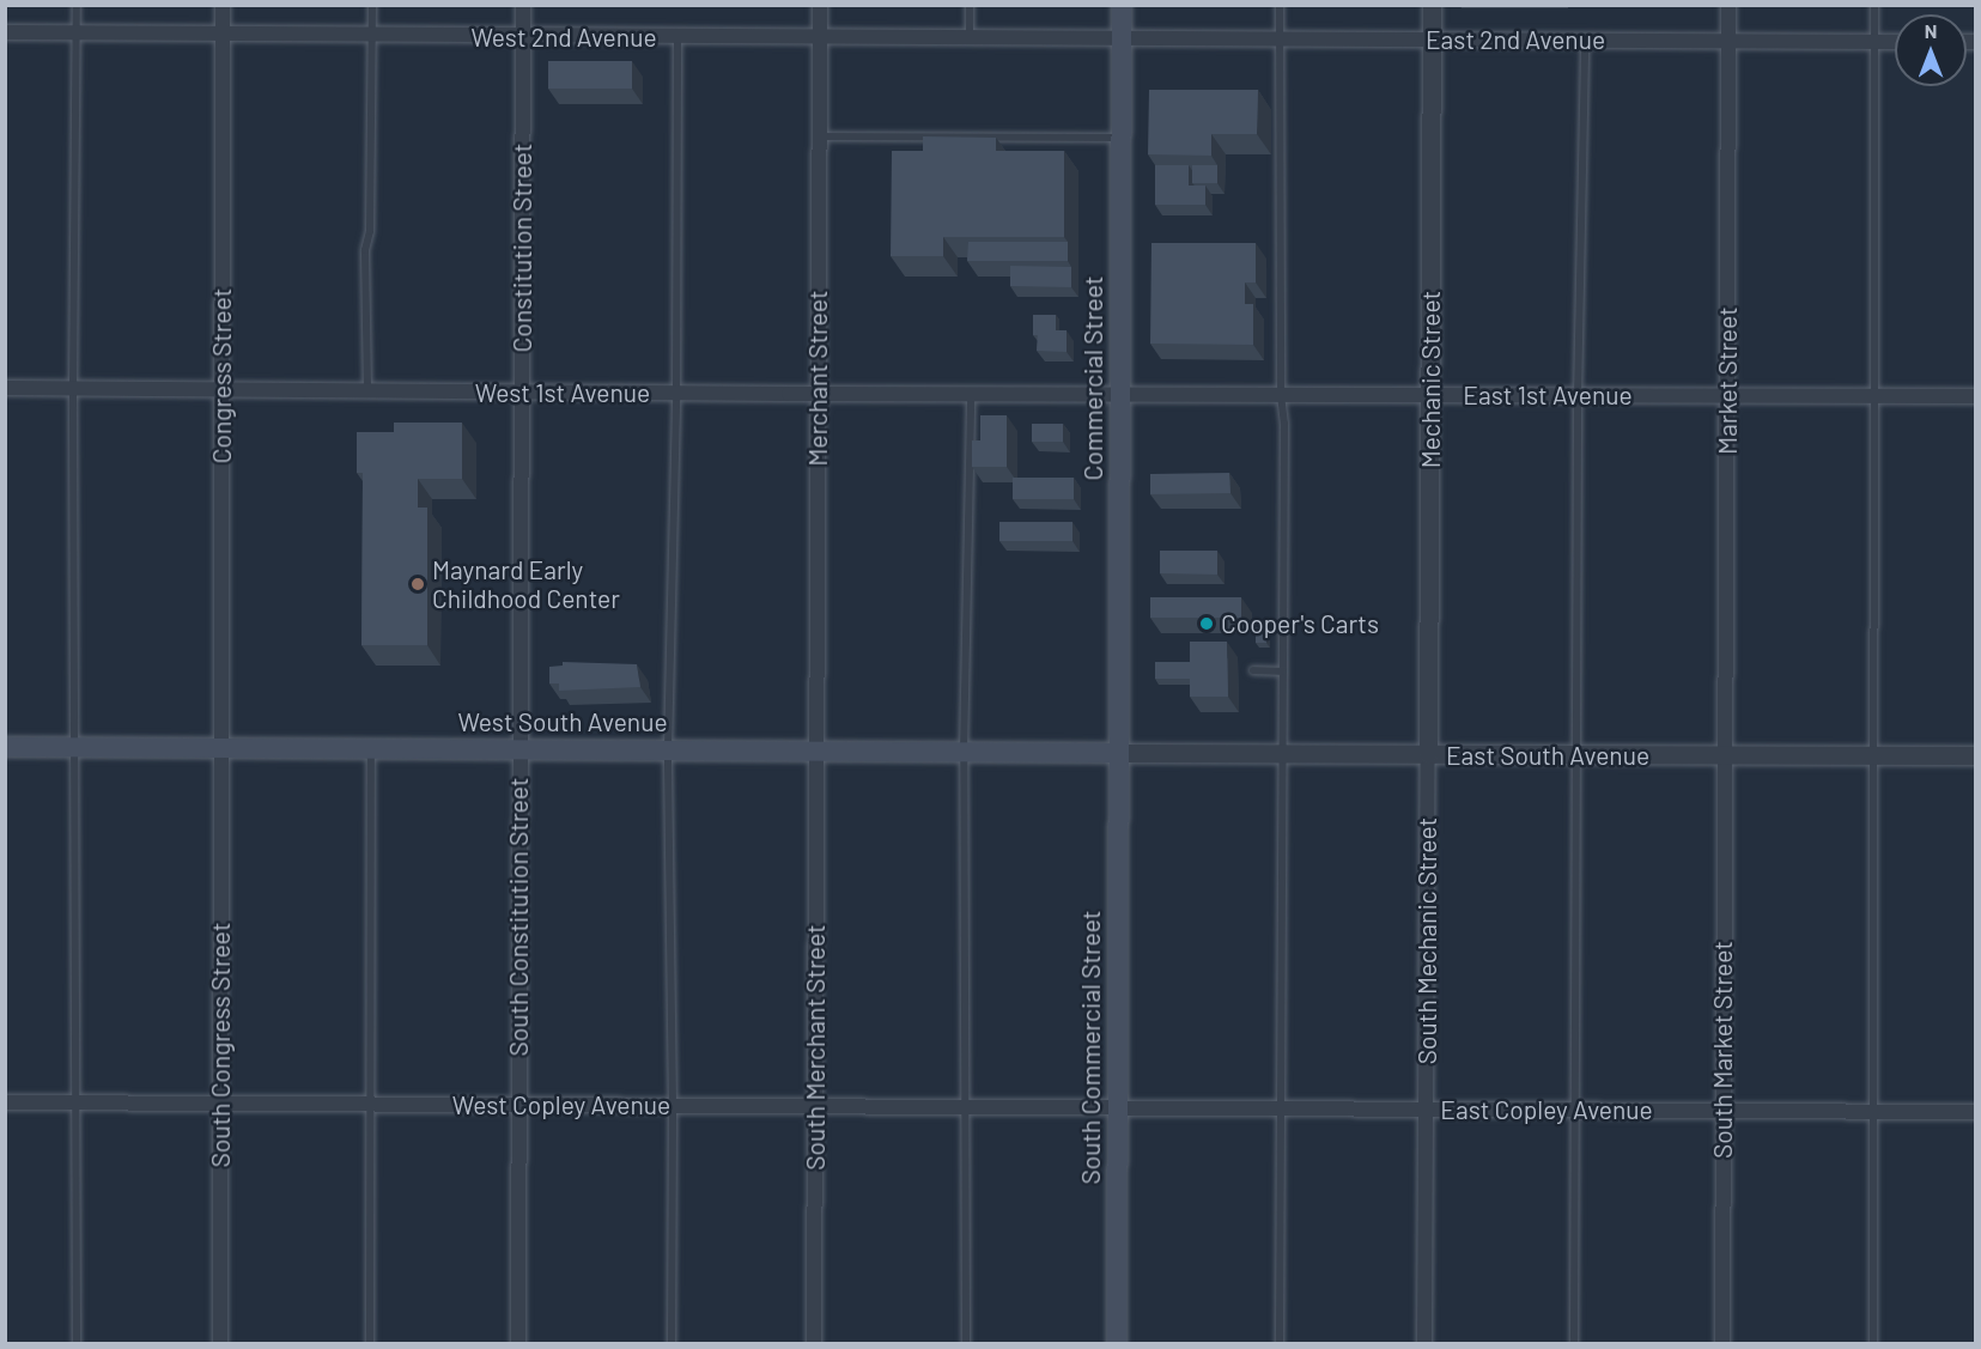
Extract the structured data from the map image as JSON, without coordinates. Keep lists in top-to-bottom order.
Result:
{
  "streets": {
    "main road": ["Commercial Street", "West South Avenue", "South Commercial Street"],
    "street": [
      "West 2nd Avenue",
      "East 2nd Avenue",
      "Constitution Street",
      "Congress Street",
      "Merchant Street",
      "Mechanic Street",
      "Market Street",
      "West 1st Avenue",
      "East 1st Avenue",
      "East South Avenue",
      "South Constitution Street",
      "South Mechanic Street",
      "South Congress Street",
      "South Merchant Street",
      "South Market Street",
      "West Copley Avenue",
      "East Copley Avenue"
    ]
  },
  "crossings": [
    ["West 2nd Avenue", "East 2nd Avenue"],
    ["West 2nd Avenue", "Constitution Street"],
    ["West 2nd Avenue", "Congress Street"],
    ["West 2nd Avenue", "Merchant Street"],
    ["West 2nd Avenue", "Commercial Street"],
    ["East 2nd Avenue", "Commercial Street"],
    ["East 2nd Avenue", "Mechanic Street"],
    ["East 2nd Avenue", "Market Street"],
    ["Constitution Street", "West 1st Avenue"],
    ["Constitution Street", "West South Avenue"],
    ["Constitution Street", "South Constitution Street"],
    ["Congress Street", "West 1st Avenue"],
    ["Congress Street", "West South Avenue"],
    ["Congress Street", "South Congress Street"],
    ["Merchant Street", "West 1st Avenue"],
    ["Merchant Street", "West South Avenue"],
    ["Merchant Street", "South Merchant Street"],
    ["Commercial Street", "West 1st Avenue"],
    ["Commercial Street", "East 1st Avenue"],
    ["Commercial Street", "West South Avenue"],
    ["Commercial Street", "East South Avenue"],
    ["Commercial Street", "South Commercial Street"],
    ["Mechanic Street", "East 1st Avenue"],
    ["Mechanic Street", "East South Avenue"],
    ["Mechanic Street", "South Mechanic Street"],
    ["Market Street", "East 1st Avenue"],
    ["Market Street", "East South Avenue"],
    ["Market Street", "South Market Street"],
    ["West 1st Avenue", "East 1st Avenue"],
    ["West South Avenue", "East South Avenue"],
    ["West South Avenue", "South Constitution Street"],
    ["West South Avenue", "South Congress Street"],
    ["West South Avenue", "South Merchant Street"],
    ["West South Avenue", "South Commercial Street"],
    ["East South Avenue", "South Mechanic Street"],
    ["East South Avenue", "South Commercial Street"],
    ["East South Avenue", "South Market Street"],
    ["South Constitution Street", "West Copley Avenue"],
    ["South Mechanic Street", "East Copley Avenue"],
    ["South Congress Street", "West Copley Avenue"],
    ["South Merchant Street", "West Copley Avenue"],
    ["South Commercial Street", "West Copley Avenue"],
    ["South Commercial Street", "East Copley Avenue"],
    ["South Market Street", "East Copley Avenue"],
    ["West Copley Avenue", "East Copley Avenue"]
  ],
  "places": ["Maynard Early Childhood Center", "Cooper's Carts"],
  "north": "top"
}
